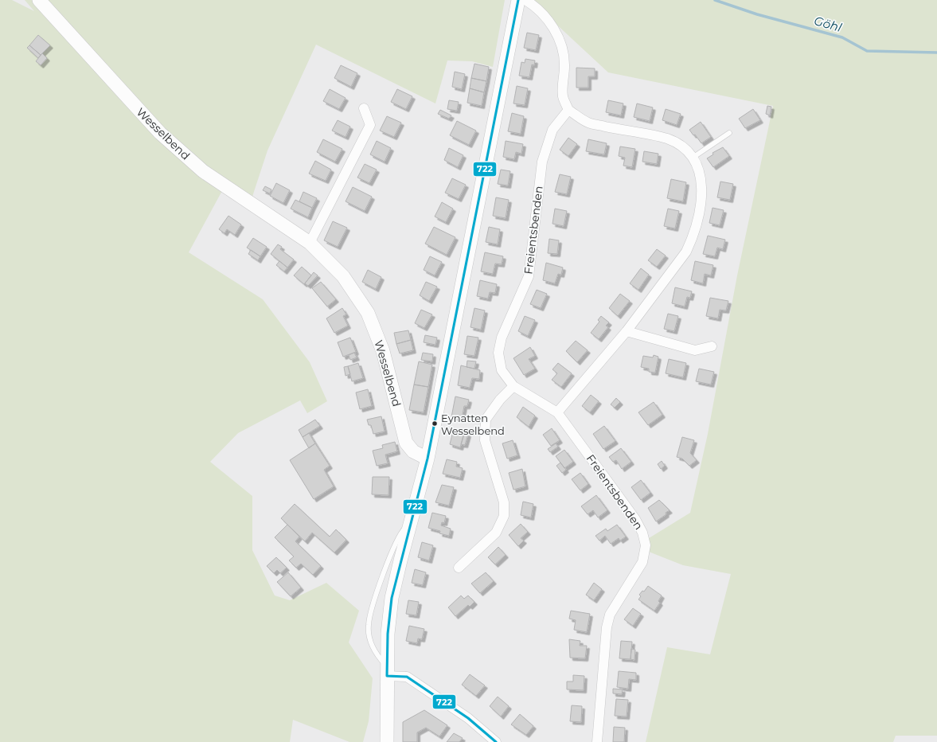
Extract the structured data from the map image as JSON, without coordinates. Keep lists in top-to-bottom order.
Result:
{
  "streets": {
    "street": ["Wesselbend", "Freientsbenden"]
  },
  "water": ["Göhl"],
  "places": ["Eynatten Wesselbend"],
  "lines": ["transit line 722"]
}
